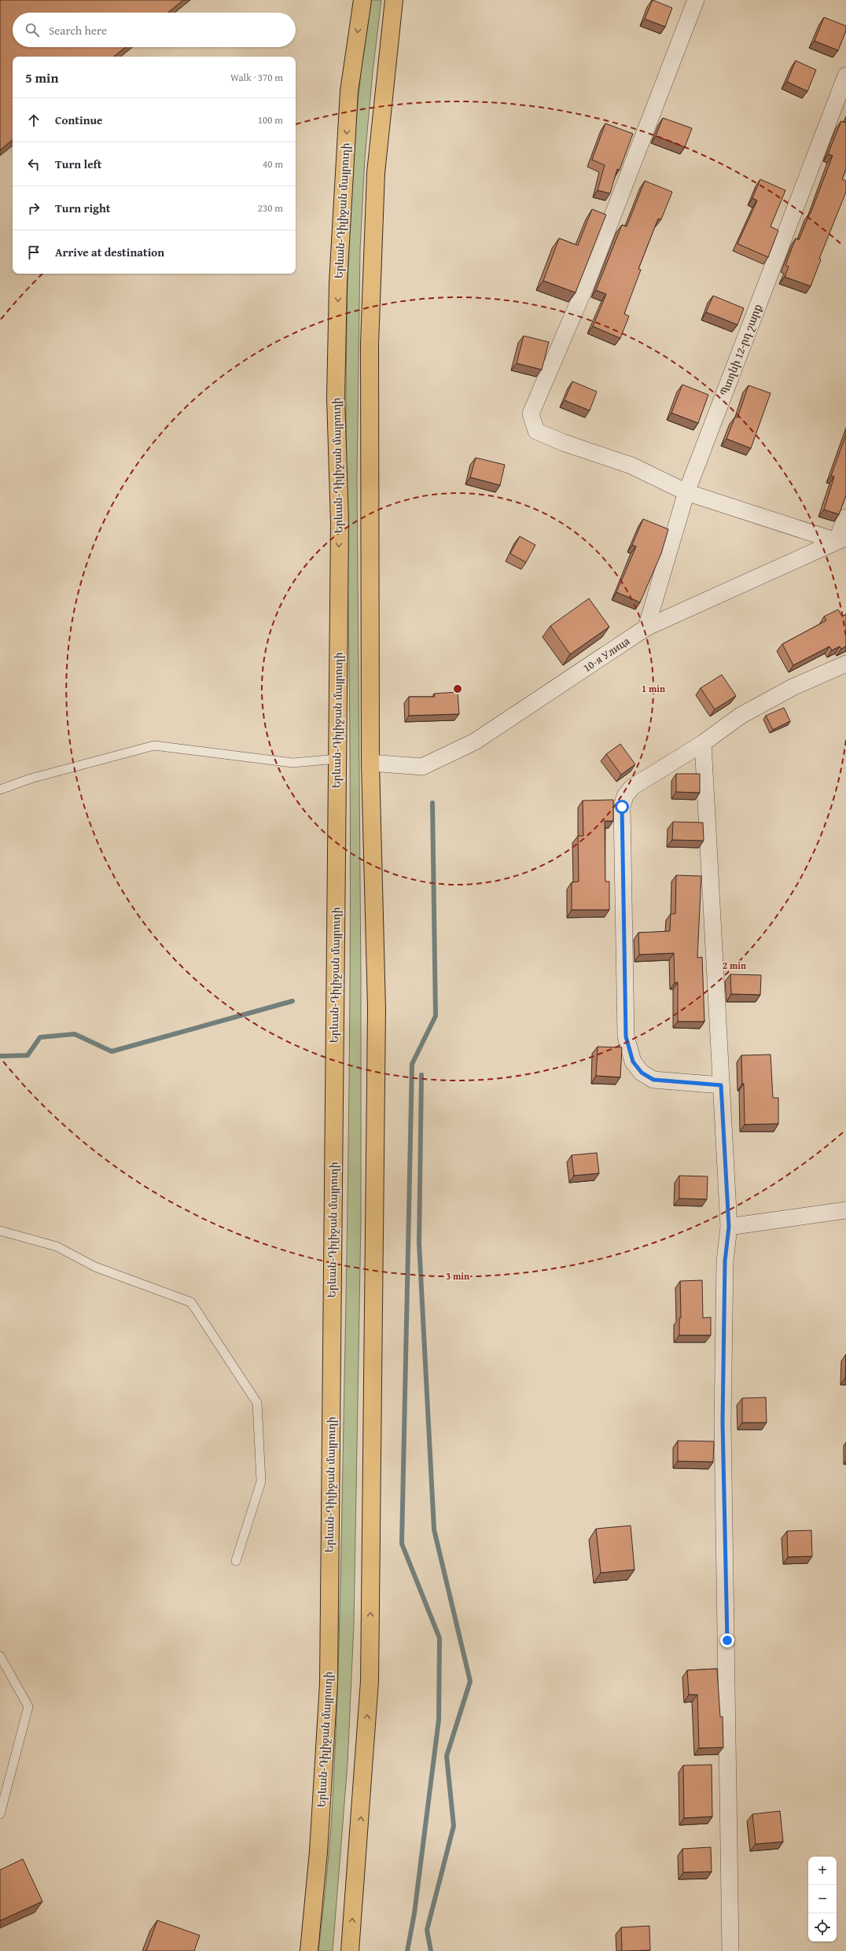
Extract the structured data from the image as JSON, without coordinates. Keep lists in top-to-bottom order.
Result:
{
  "streets": {
    "highway": ["Երևան-Դիլիջան մայրուղի"],
    "street": ["Պտղնի 12-րդ շարք", "10-я Улица"]
  },
  "crossings": [
    ["Պտղնի 12-րդ շարք", "10-я Улица"]
  ],
  "page": {
    "search": "Search here",
    "heading": ["5 min", "Walk · 370 m"],
    "list": [
      ["Continue", "100 m"],
      ["Turn left", "40 m"],
      ["Turn right", "230 m"],
      "Arrive at destination"
    ],
    "map_buttons": ["+", "−"]
  },
  "rings": ["1 min", "2 min", "3 min"]
}
